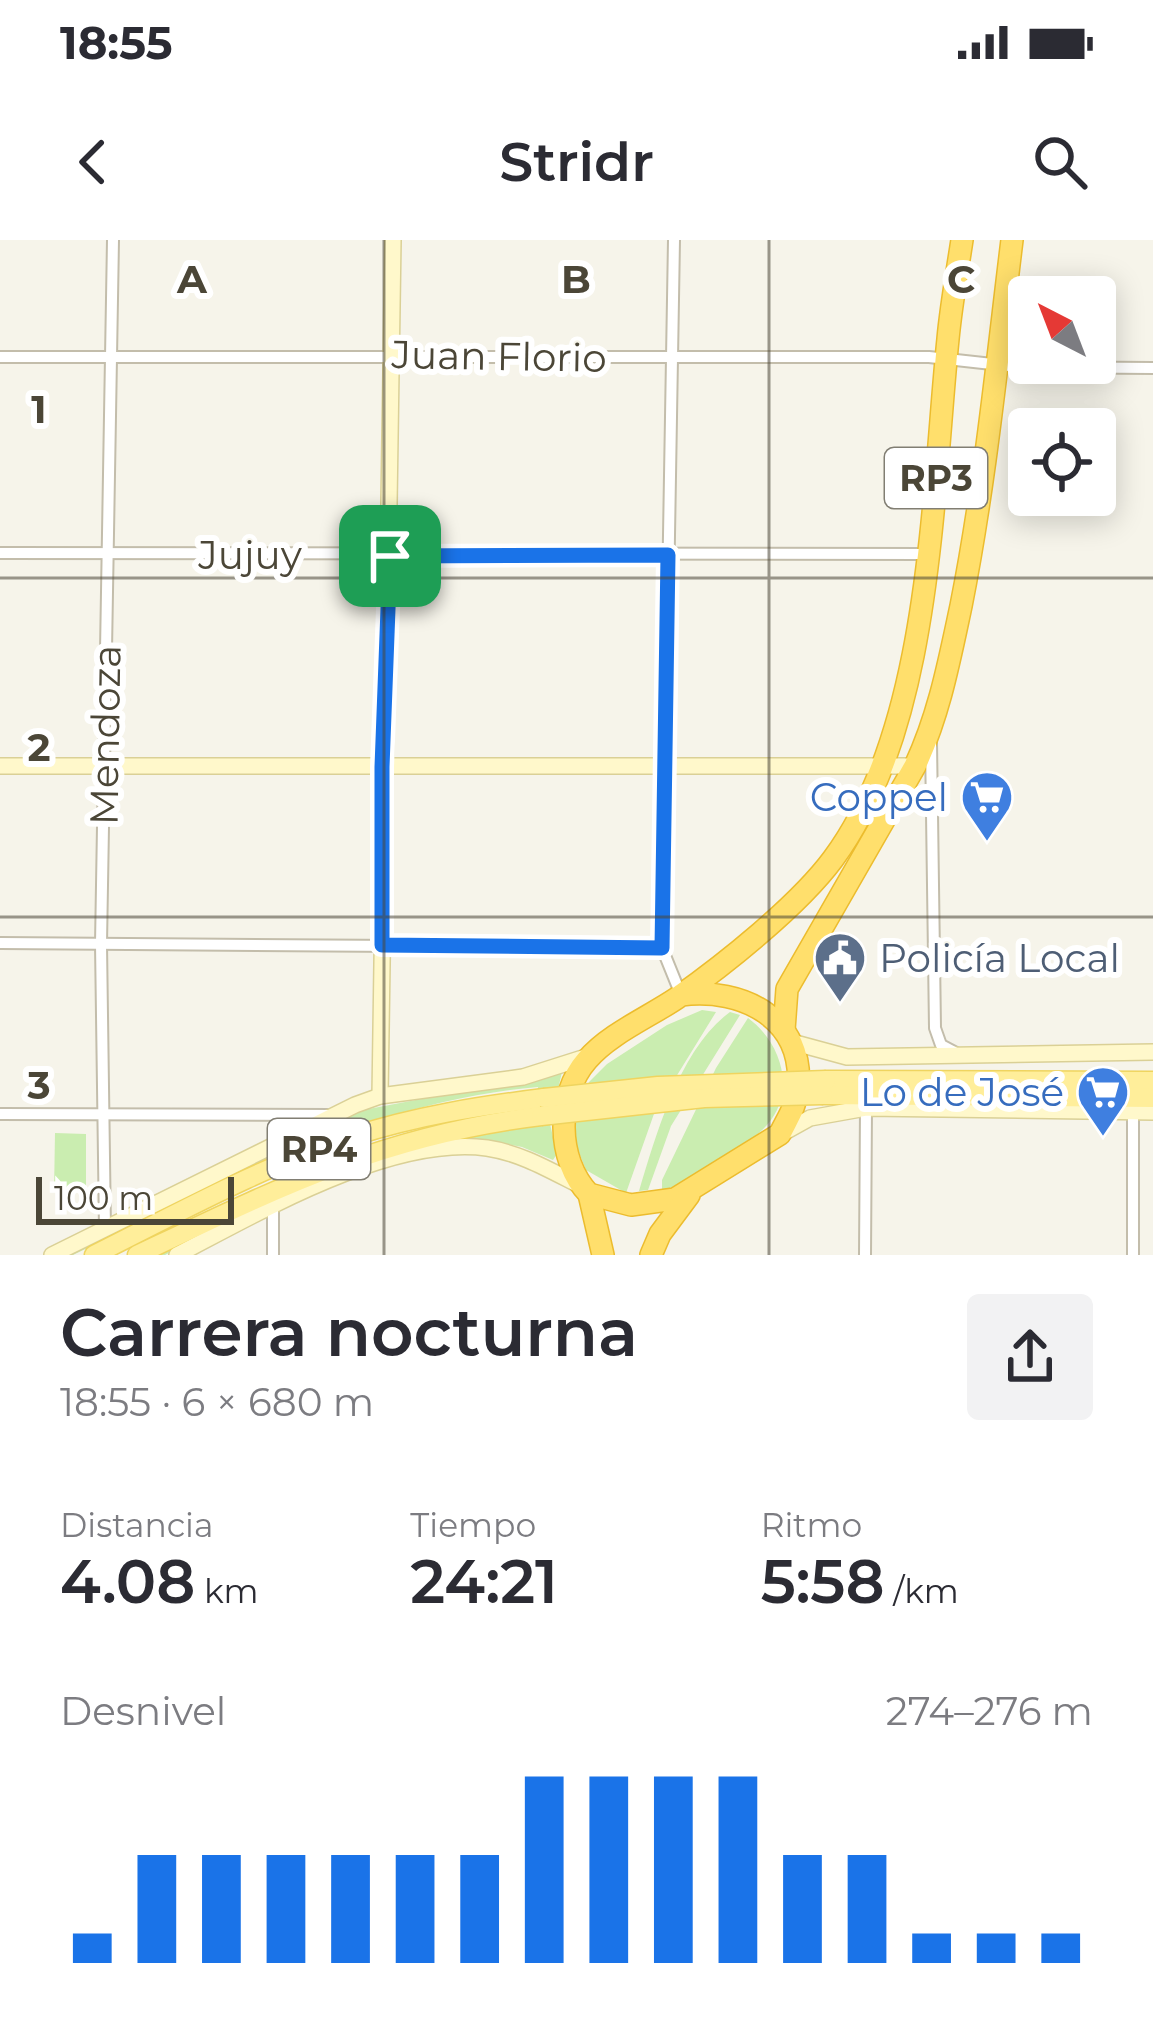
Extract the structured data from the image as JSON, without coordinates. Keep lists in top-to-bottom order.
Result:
{
  "streets": {
    "highway": ["RP3"],
    "main road": ["RP4"],
    "street": ["Juan Florio", "Jujuy", "Mendoza"]
  },
  "crossings": [
    ["Juan Florio", "RP3"],
    ["Juan Florio", "Mendoza"],
    ["RP3", "Jujuy"],
    ["Jujuy", "Mendoza"]
  ],
  "places": {
    "supermarket": ["Coppel", "Lo de José"],
    "public building": ["Policía Local"]
  },
  "scale_bar": "100 m",
  "north": "top left",
  "page": {
    "status": "18:55",
    "header": "Stridr",
    "scale": "100 m",
    "heading": ["Carrera nocturna", "18:55 · 6 × 680 m"],
    "stats": [
      ["Distancia", "4.08 km"],
      ["Tiempo", "24:21"],
      ["Ritmo", "5:58 /km"]
    ],
    "chart": ["Desnivel", "274–276 m"]
  },
  "grid": {
    "columns": ["A", "B", "C"],
    "rows": ["1", "2", "3"]
  }
}
